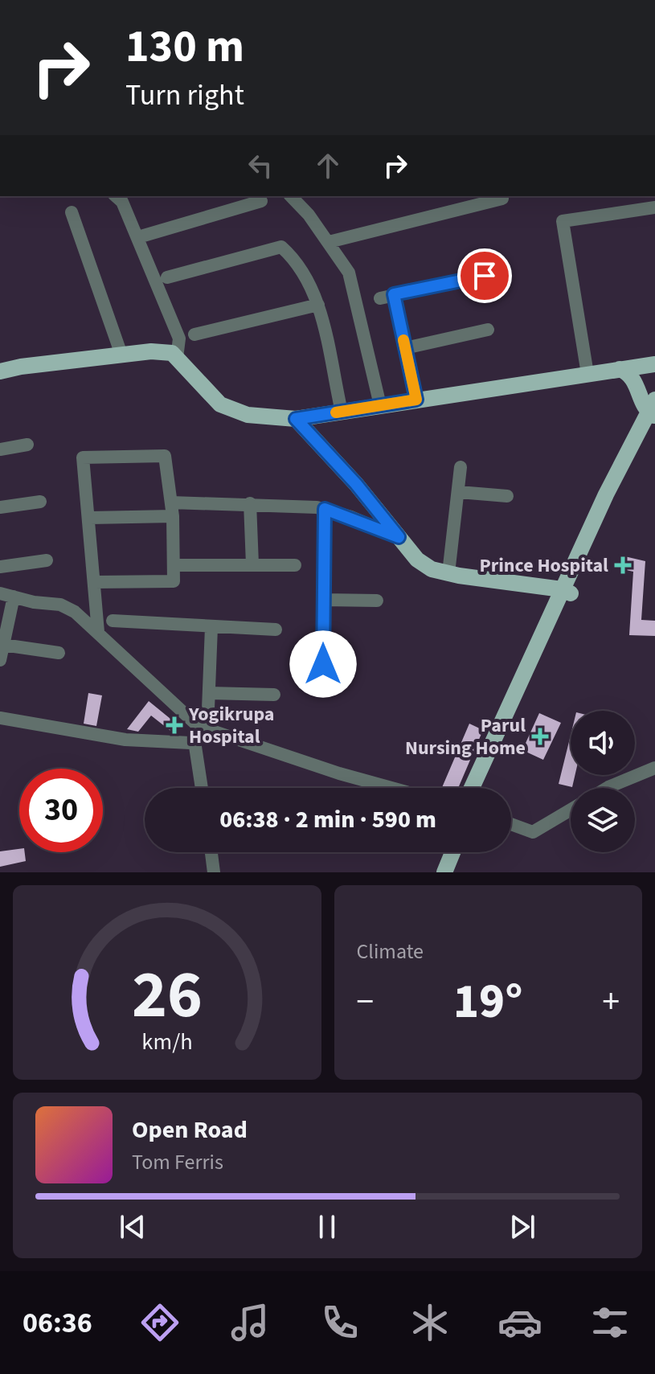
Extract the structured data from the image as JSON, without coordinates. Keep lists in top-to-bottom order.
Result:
{
  "places": {
    "health": ["Prince Hospital", "Yogikrupa Hospital", "Parul Nursing Home"]
  },
  "page": {
    "turn": ["130 m", "Turn right"],
    "limit": "30",
    "trip": "06:38 · 2 min · 590 m",
    "tile": "Climate",
    "heat": ["−", "19°", "+"],
    "song": ["Open Road", "Tom Ferris"],
    "tabs": "06:36",
    "gauge": ["26", "km/h"]
  }
}
